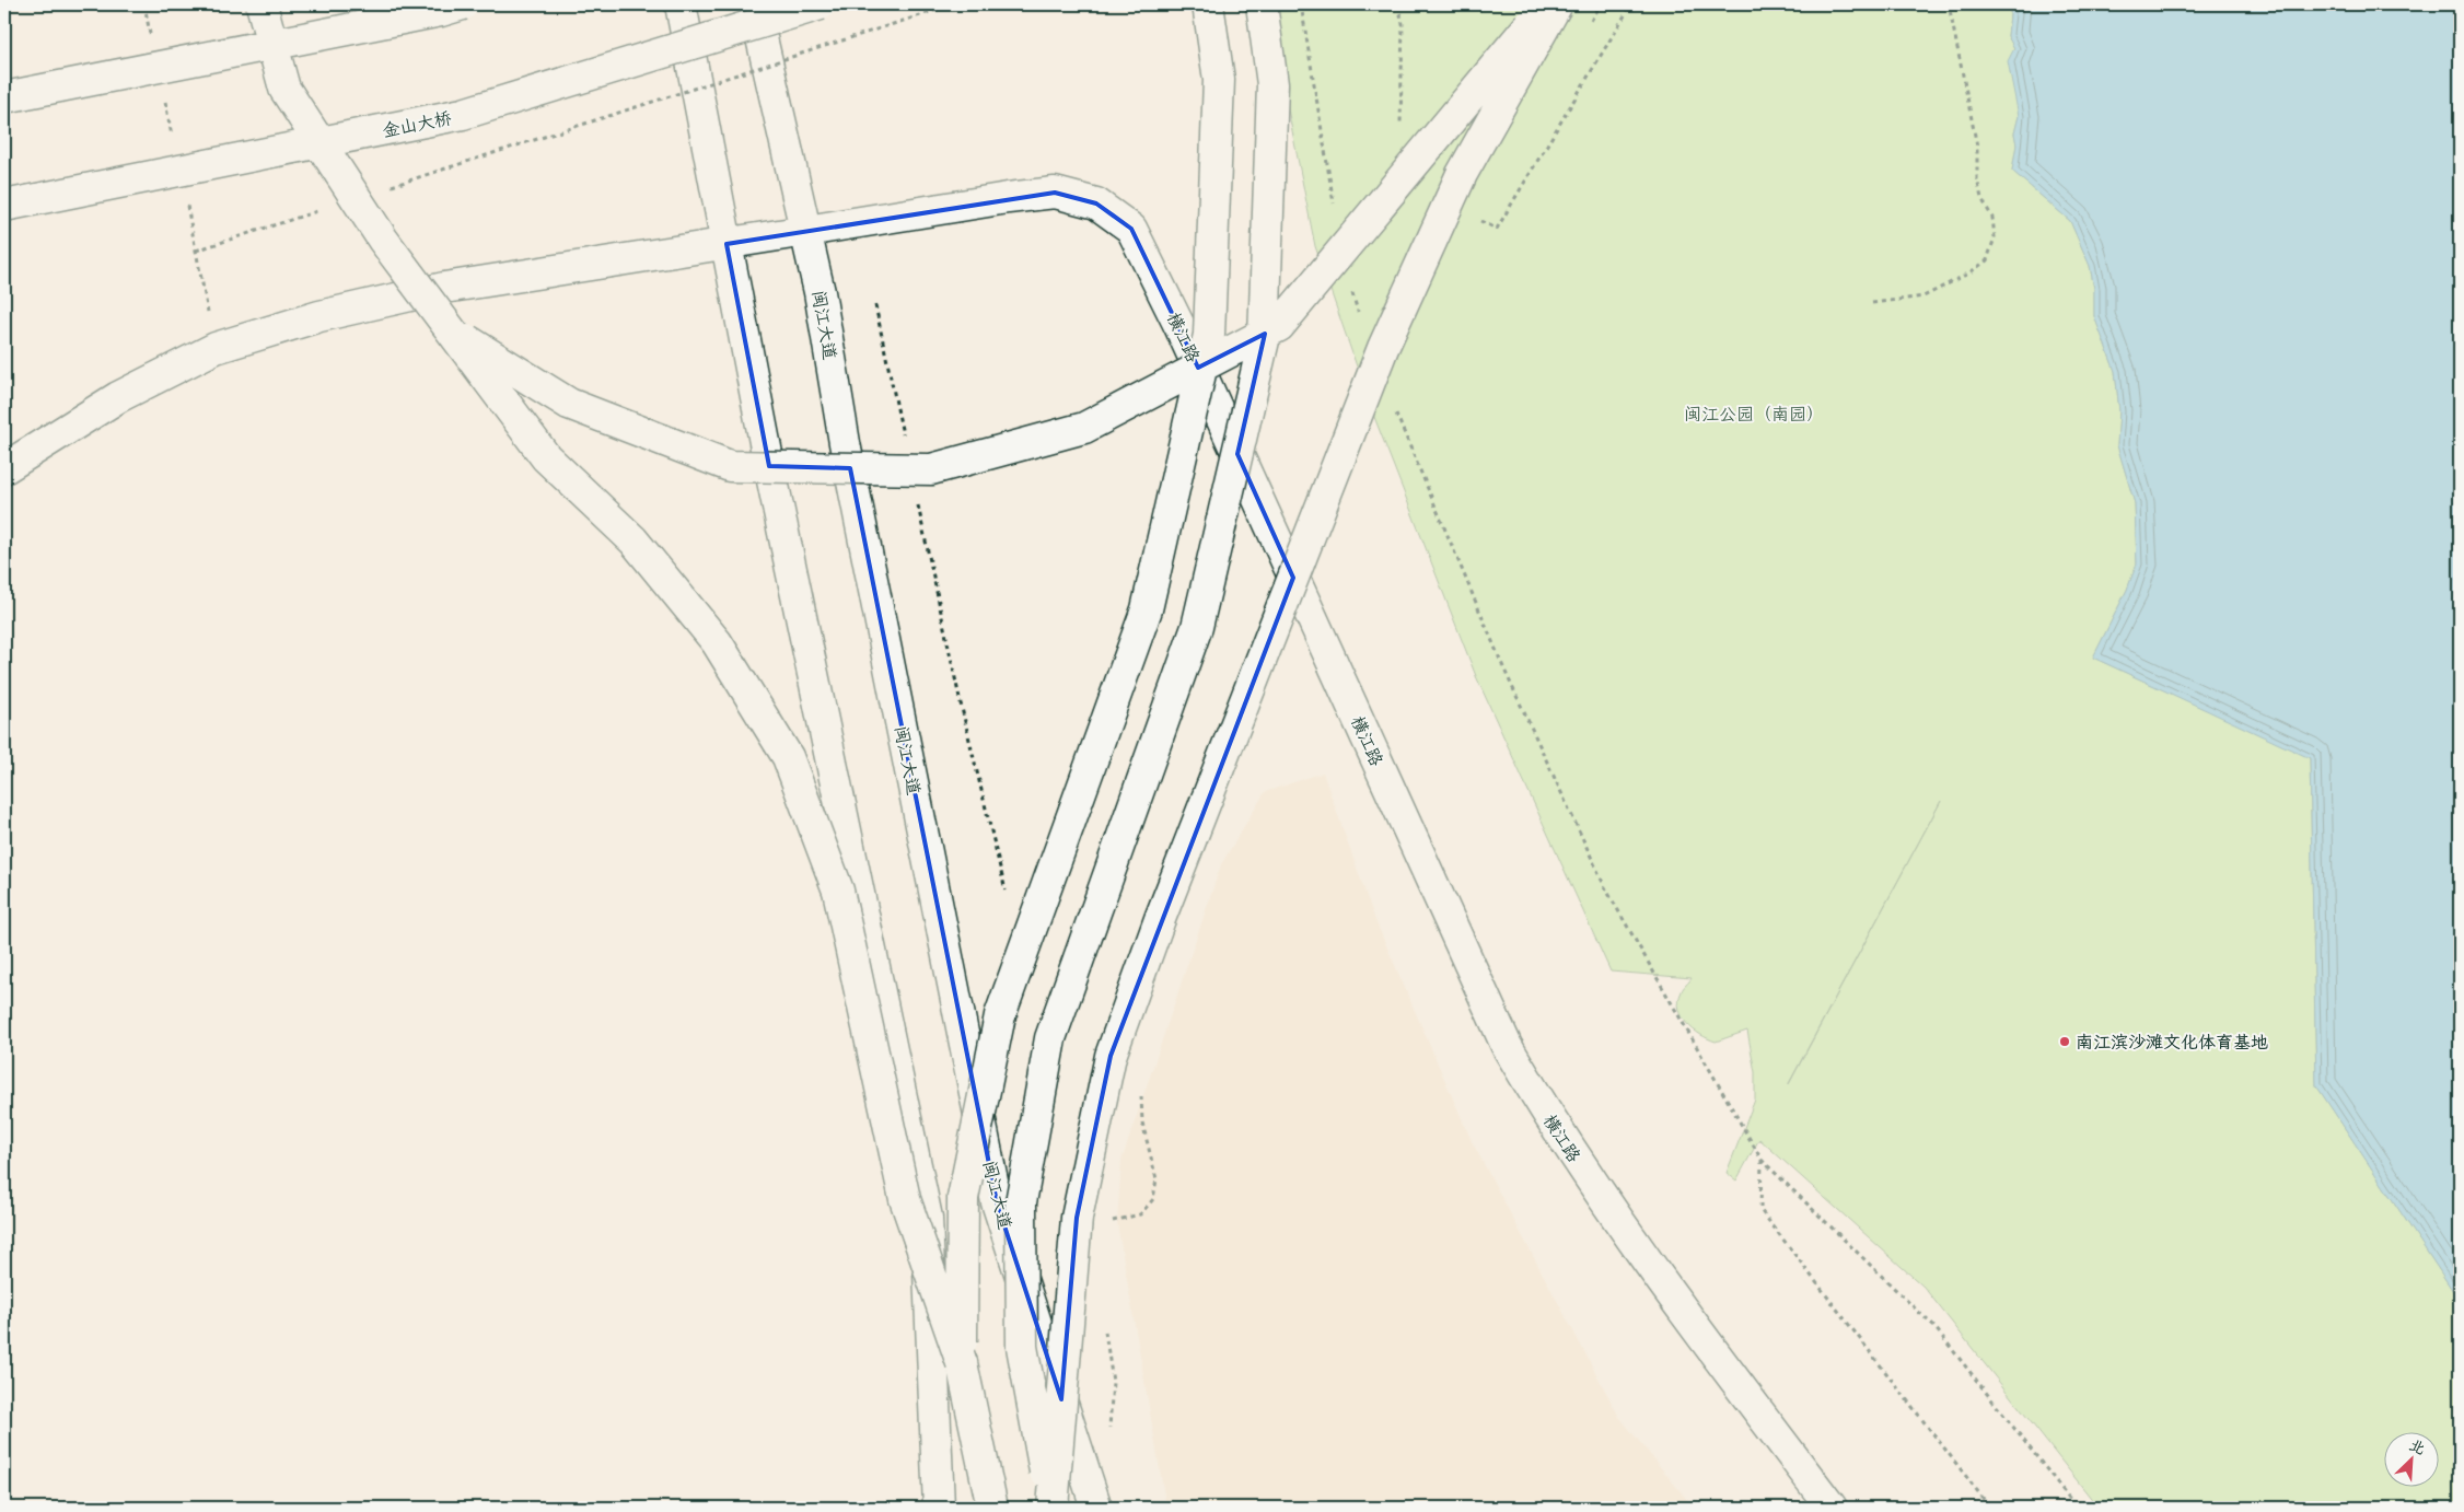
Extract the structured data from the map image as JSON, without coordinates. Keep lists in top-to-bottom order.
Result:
{
  "streets": {
    "main road": ["金山大桥", "闽江大道", "横江路"]
  },
  "crossings": [
    ["闽江大道", "横江路"]
  ],
  "parks": ["闽江公园（南园）"],
  "places": ["南江滨沙滩文化体育基地"],
  "north": "top right"
}
